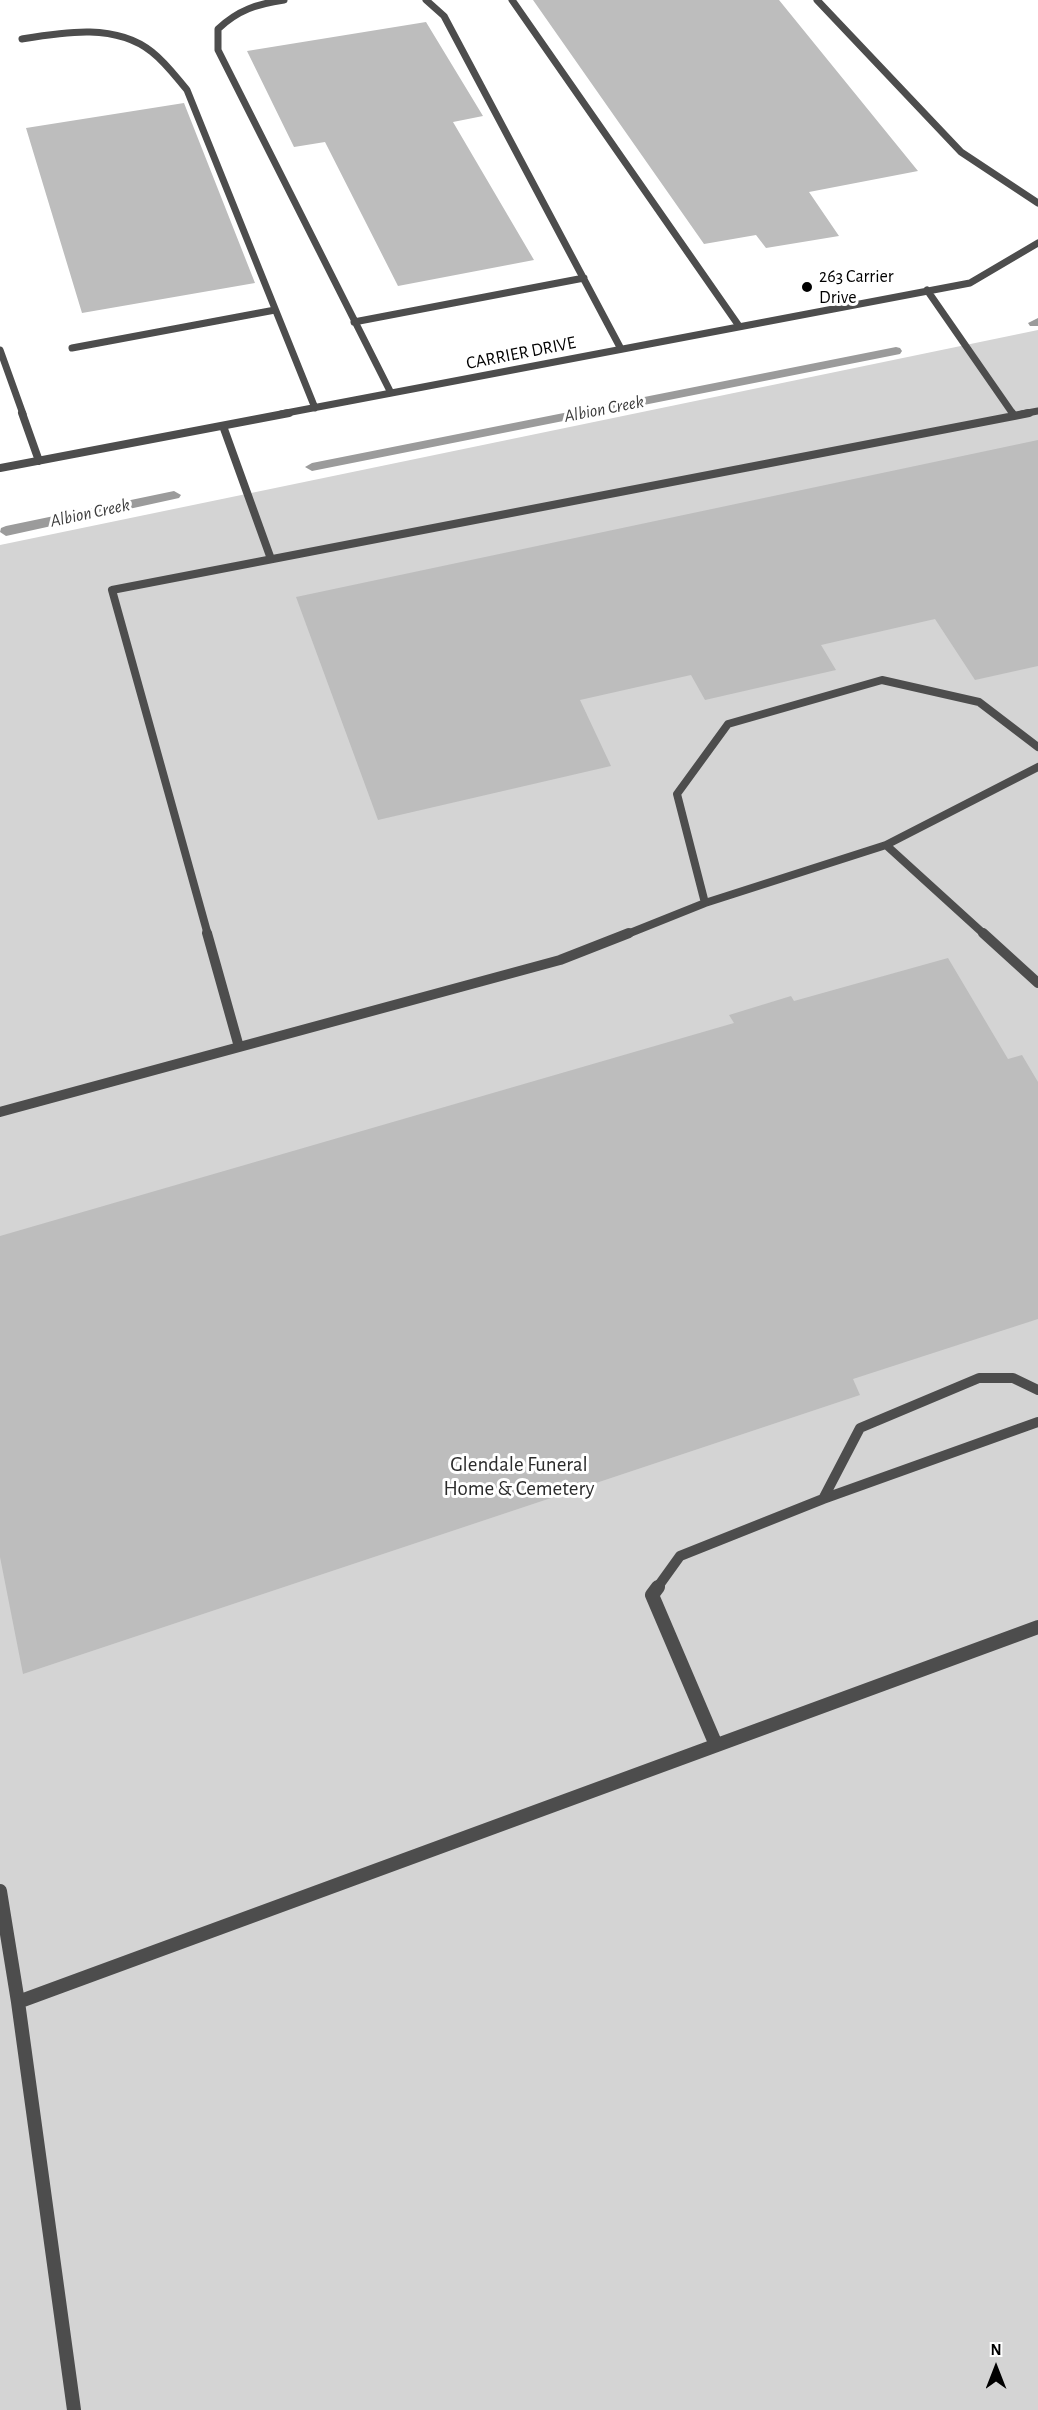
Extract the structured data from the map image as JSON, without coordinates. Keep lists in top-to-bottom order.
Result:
{
  "streets": {
    "street": ["CARRIER DRIVE"]
  },
  "water": ["Albion Creek"],
  "parks": ["Glendale Funeral Home & Cemetery"],
  "places": ["263 Carrier Drive"],
  "north": "top"
}
